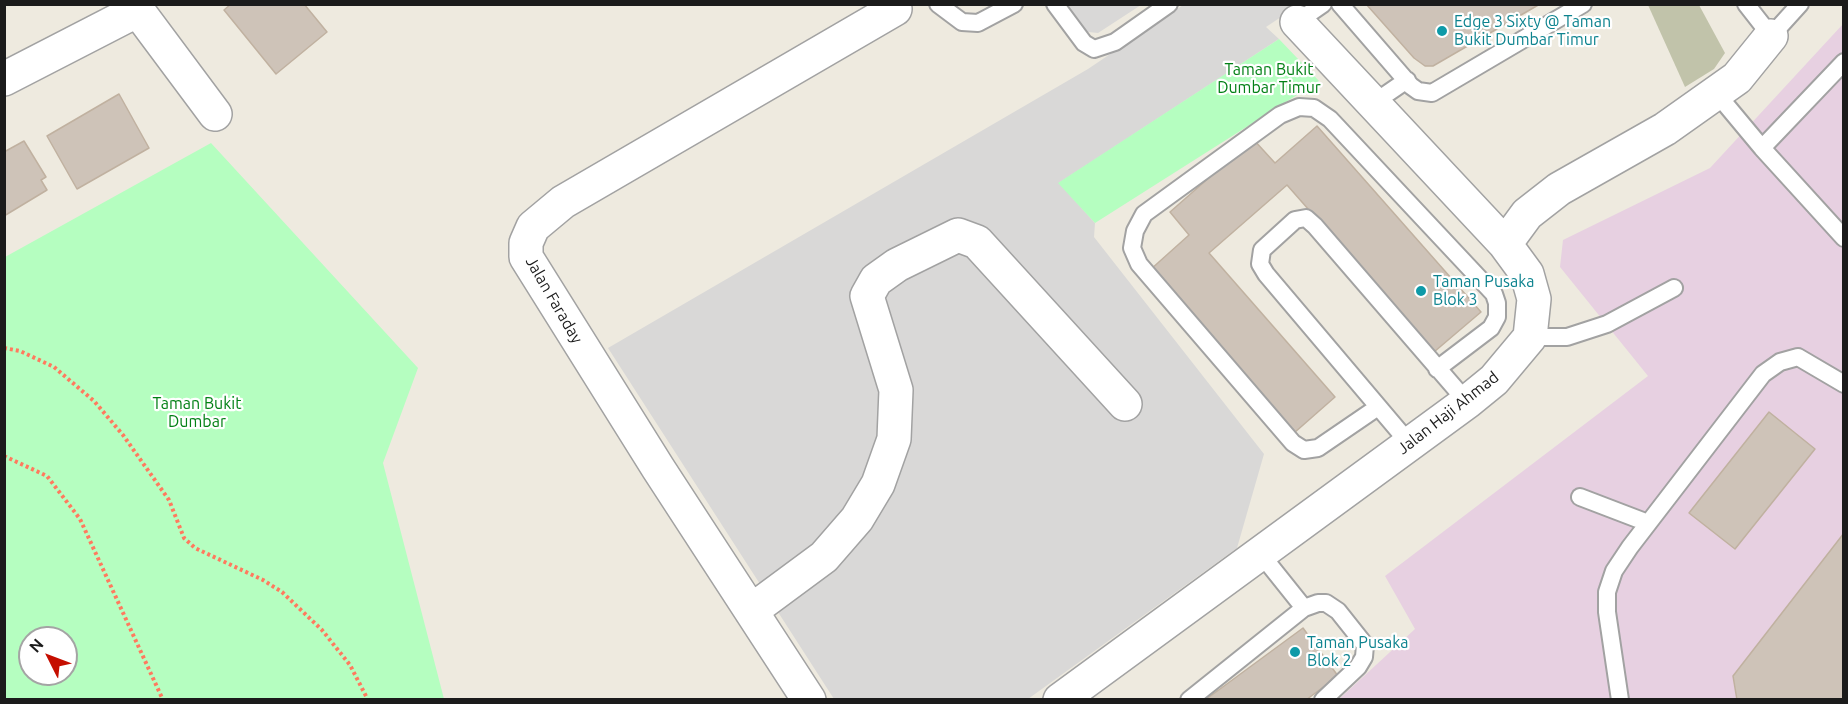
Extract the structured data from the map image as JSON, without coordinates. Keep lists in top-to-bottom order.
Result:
{
  "streets": {
    "street": ["Jalan Faraday", "Jalan Haji Ahmad"]
  },
  "parks": ["Taman Bukit Dumbar Timur", "Taman Bukit Dumbar"],
  "places": ["Edge 3 Sixty @ Taman Bukit Dumbar Timur", "Taman Pusaka Blok 3", "Taman Pusaka Blok 2"],
  "north": "top left"
}
